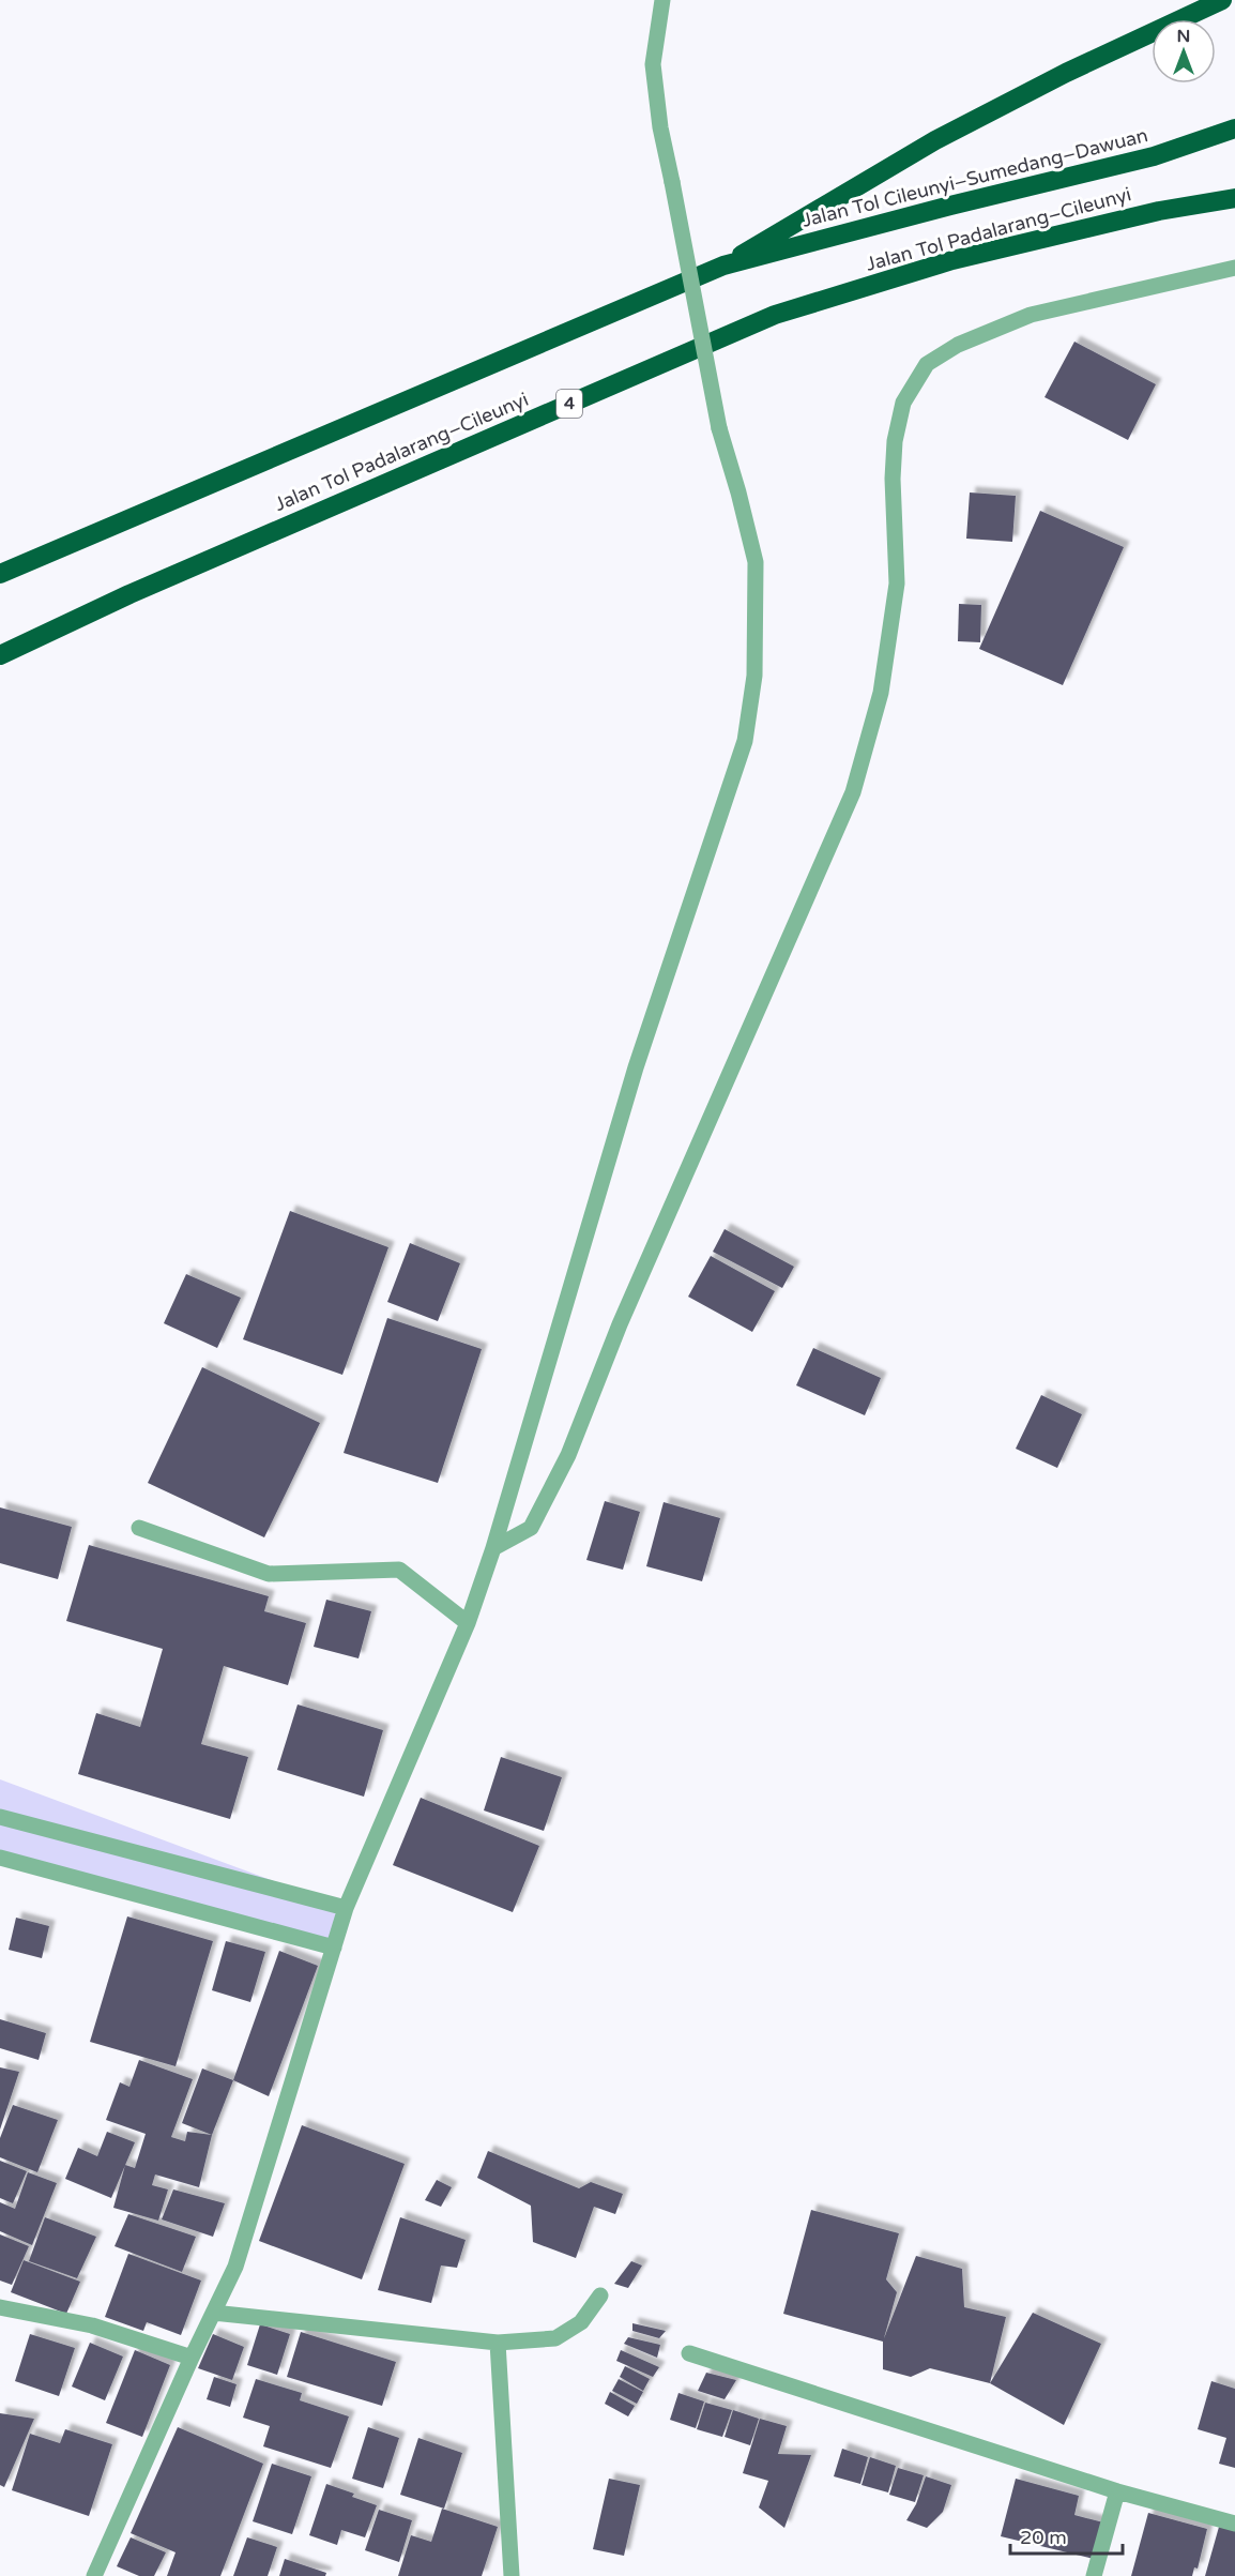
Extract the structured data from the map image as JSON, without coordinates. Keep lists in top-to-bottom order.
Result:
{
  "streets": {
    "highway": ["Jalan Tol Cileunyi–Sumedang–Dawuan", "Jalan Tol Padalarang–Cileunyi", "4"]
  },
  "crossings": [
    ["Jalan Tol Padalarang–Cileunyi", "4"]
  ],
  "scale_bar": "20 m",
  "north": "top"
}
